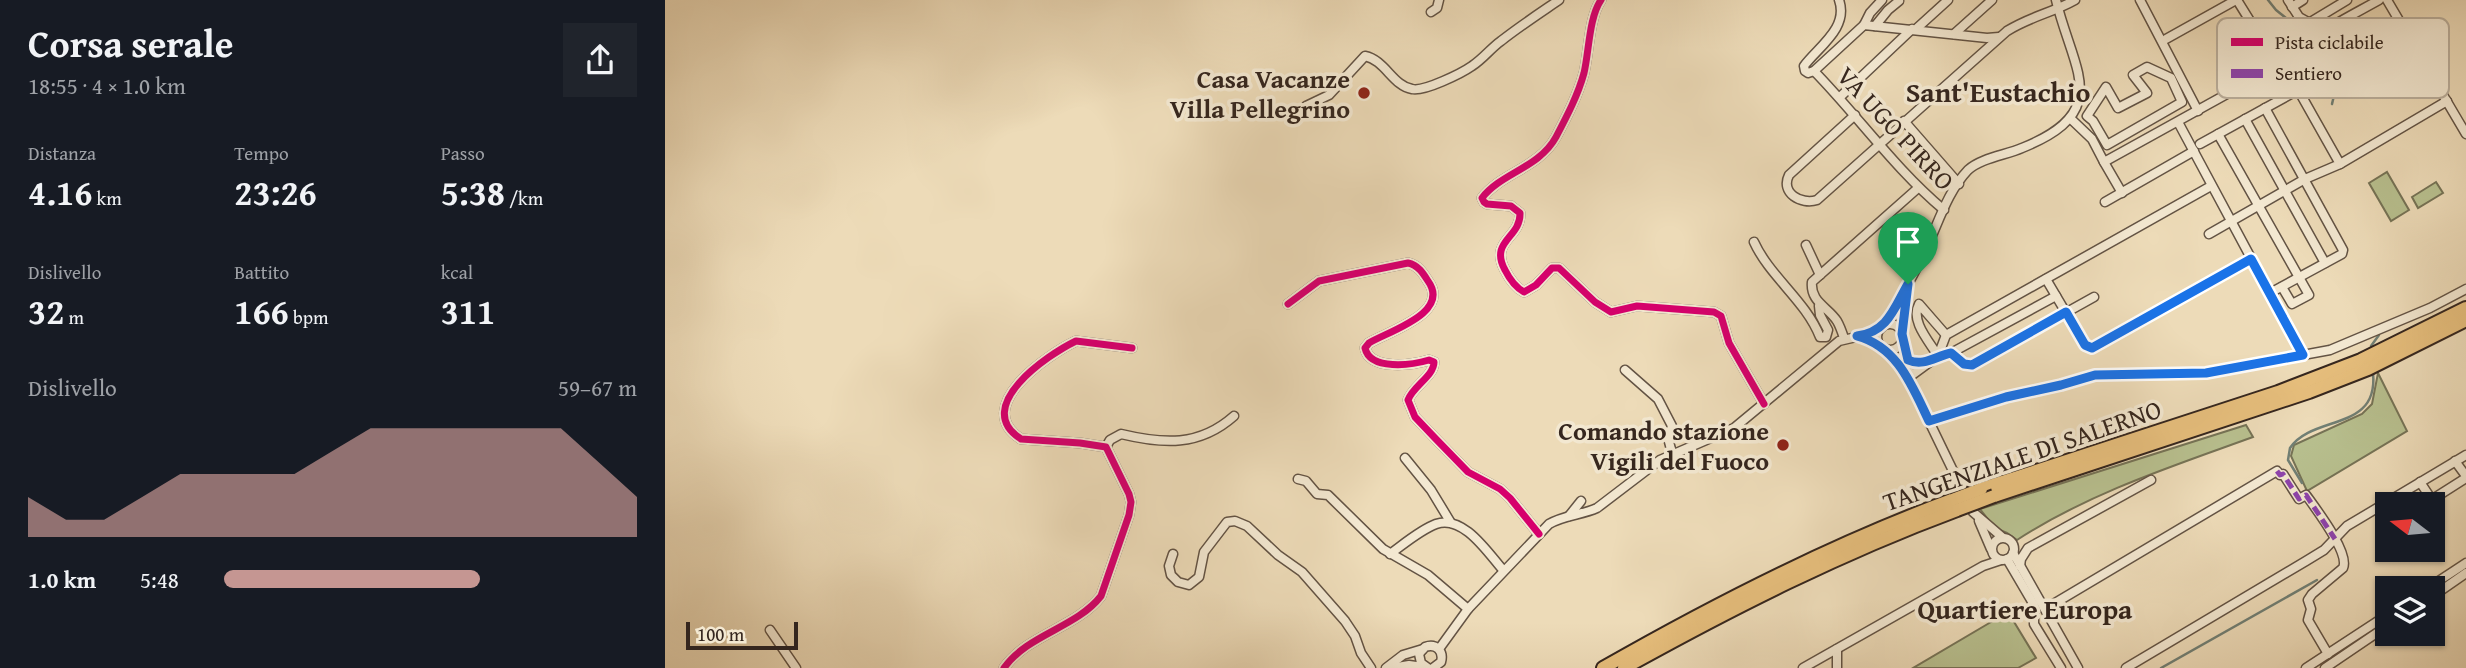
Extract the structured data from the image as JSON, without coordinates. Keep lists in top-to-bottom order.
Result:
{
  "streets": {
    "highway": ["TANGENZIALE DI SALERNO"],
    "street": ["VA UGO PIRRO"]
  },
  "districts": ["Sant'Eustachio", "Quartiere Europa"],
  "places": ["Casa Vacanze Villa Pellegrino", "Comando stazione Vigili del Fuoco"],
  "legend": ["Pista ciclabile", "Sentiero"],
  "scale_bar": "100 m",
  "north": "left",
  "page": {
    "heading": ["Corsa serale", "18:55 · 4 × 1.0 km"],
    "stats": [
      ["Distanza", "4.16 km"],
      ["Tempo", "23:26"],
      ["Passo", "5:38 /km"],
      ["Dislivello", "32 m"],
      ["Battito", "166 bpm"],
      ["kcal", "311"]
    ],
    "chart": ["Dislivello", "59–67 m"],
    "list": [
      {
        "name": "1.0 km",
        "note": "5:48"
      }
    ],
    "scale": "100 m"
  }
}
